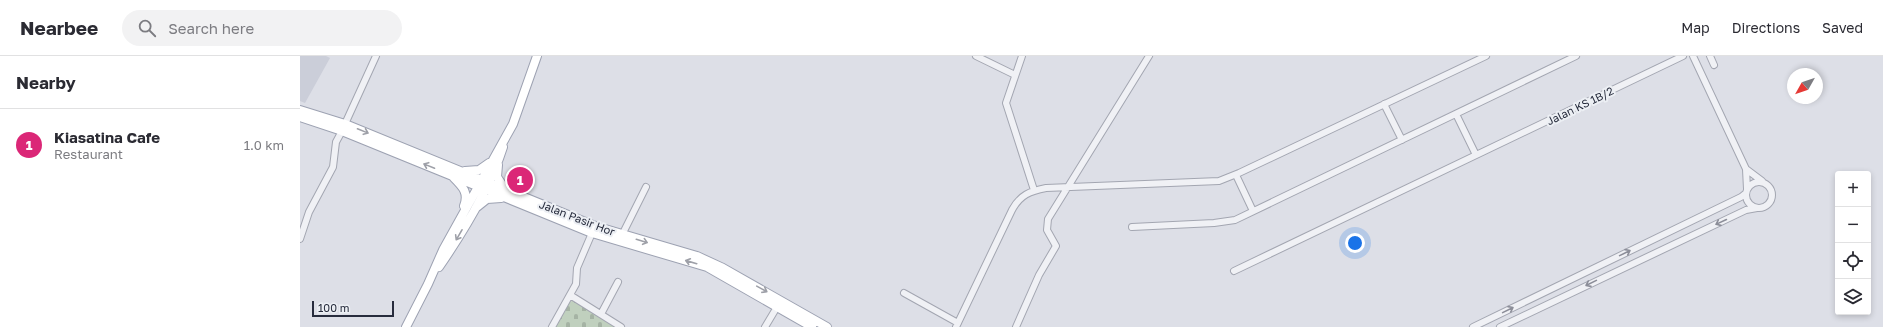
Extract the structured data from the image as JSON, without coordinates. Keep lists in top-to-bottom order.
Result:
{
  "streets": {
    "main road": ["Jalan Pasir Hor"],
    "street": ["Jalan KS 1B/2"]
  },
  "scale_bar": "100 m",
  "north": "bottom left",
  "page": {
    "header": "Nearbee",
    "search": "Search here",
    "nav": ["Map", "Directions", "Saved"],
    "heading": "Nearby",
    "list": [
      {
        "mark": "1",
        "name": "Kiasatina Cafe",
        "note": "Restaurant",
        "value": "1.0 km"
      }
    ],
    "pins": "1",
    "map_buttons": ["+", "−"],
    "scale": "100 m"
  }
}
